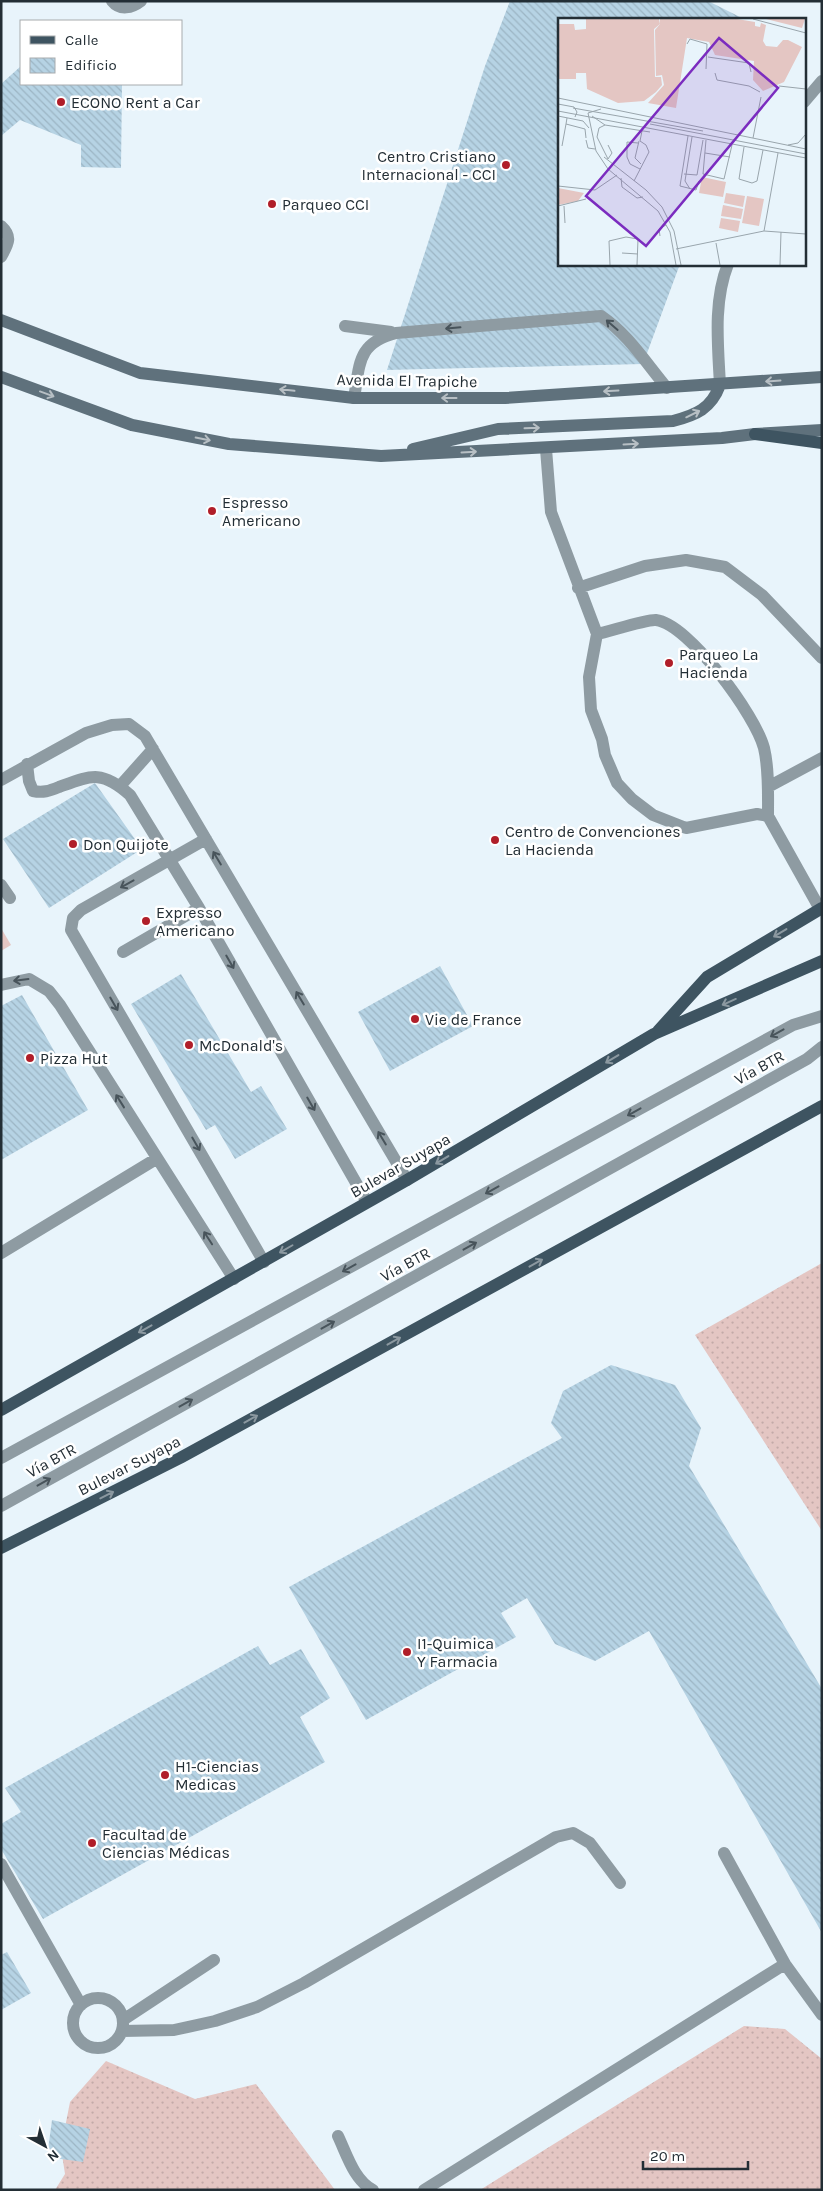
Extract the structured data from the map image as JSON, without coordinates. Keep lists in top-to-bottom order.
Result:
{
  "streets": {
    "main road": ["Avenida El Trapiche", "Bulevar Suyapa"],
    "street": ["Vía BTR"]
  },
  "places": [
    "ECONO Rent a Car",
    "Centro Cristiano Internacional - CCI",
    "Parqueo CCI",
    "Espresso Americano",
    "Parqueo La Hacienda",
    "Centro de Convenciones La Hacienda",
    "Don Quijote",
    "Expresso Americano",
    "Vie de France",
    "McDonald's",
    "Pizza Hut",
    "I1-Quimica Y Farmacia",
    "H1-Ciencias Medicas",
    "Facultad de Ciencias Médicas"
  ],
  "legend": ["Calle", "Edificio"],
  "scale_bar": "20 m",
  "north": "bottom right"
}
